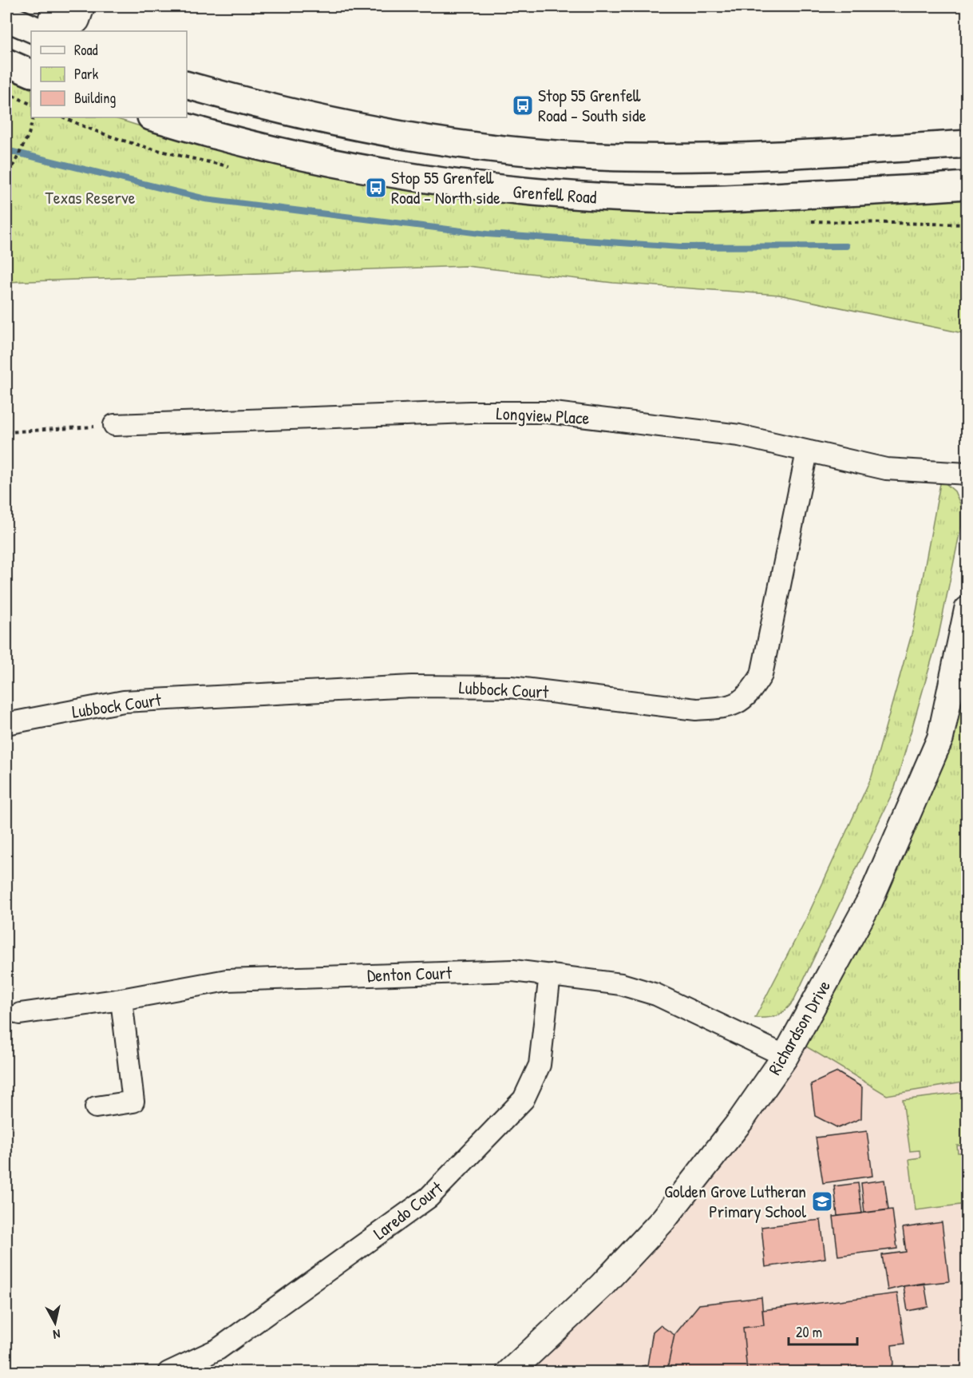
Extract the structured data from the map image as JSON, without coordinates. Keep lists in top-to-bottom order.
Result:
{
  "streets": {
    "main road": ["Grenfell Road"],
    "street": [
      "Longview Place",
      "Lubbock Court",
      "Denton Court",
      "Richardson Drive",
      "Laredo Court"
    ]
  },
  "crossings": [
    ["Longview Place", "Lubbock Court"],
    ["Denton Court", "Richardson Drive"],
    ["Denton Court", "Laredo Court"]
  ],
  "parks": ["Texas Reserve"],
  "places": {
    "bus stop": ["Stop 55 Grenfell Road - South side", "Stop 55 Grenfell Road - North side"],
    "school or university": ["Golden Grove Lutheran Primary School"]
  },
  "legend": ["Road", "Park", "Building"],
  "scale_bar": "20 m",
  "north": "bottom"
}
